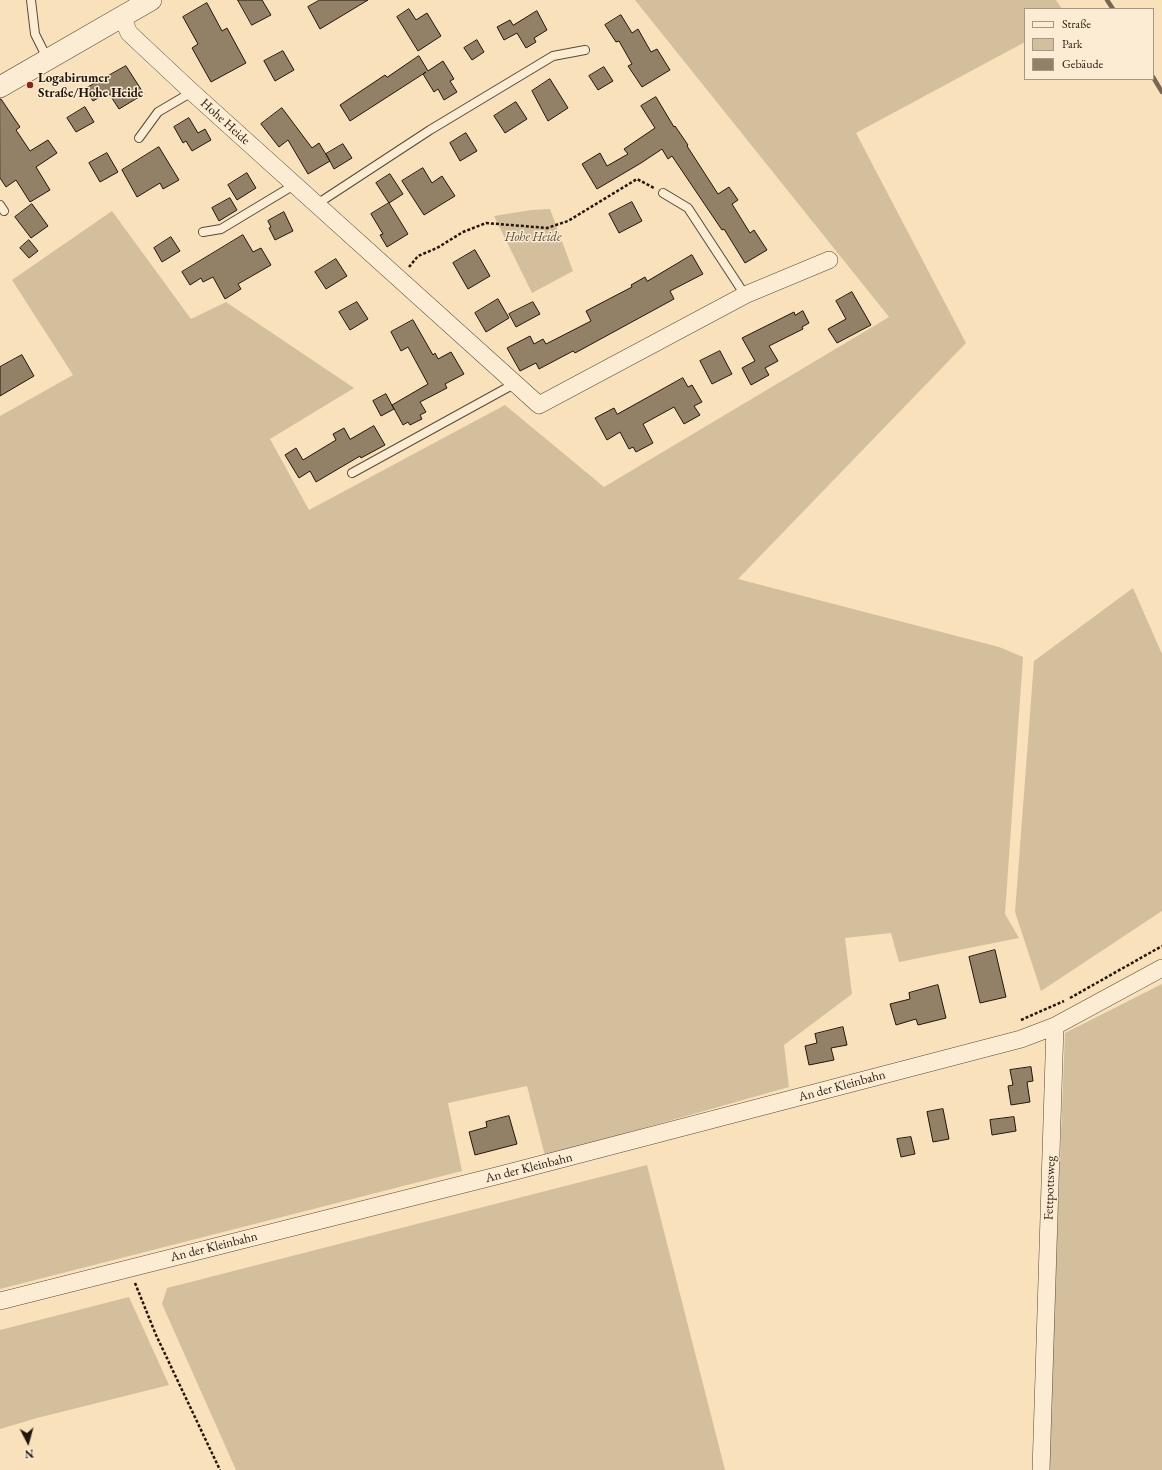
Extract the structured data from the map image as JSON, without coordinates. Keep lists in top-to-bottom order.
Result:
{
  "streets": {
    "street": ["Hohe Heide", "An der Kleinbahn", "Fettpottsweg"]
  },
  "crossings": [
    ["An der Kleinbahn", "Fettpottsweg"]
  ],
  "parks": ["Hohe Heide"],
  "places": ["Logabirumer Straße/Hohe Heide"],
  "legend": ["Straße", "Park", "Gebäude"],
  "north": "bottom"
}
